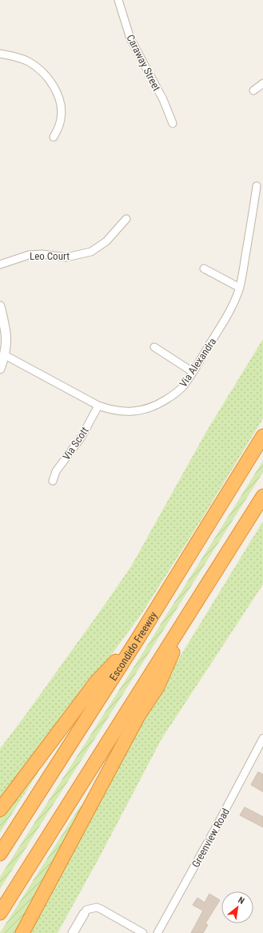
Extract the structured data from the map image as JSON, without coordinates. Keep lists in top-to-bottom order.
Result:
{
  "streets": {
    "highway": ["Escondido Freeway"],
    "street": [
      "Caraway Street",
      "Leo Court",
      "Via Alexandra",
      "Via Scott",
      "Greenview Road"
    ]
  },
  "crossings": [
    ["Via Alexandra", "Via Scott"]
  ],
  "north": "top right"
}
